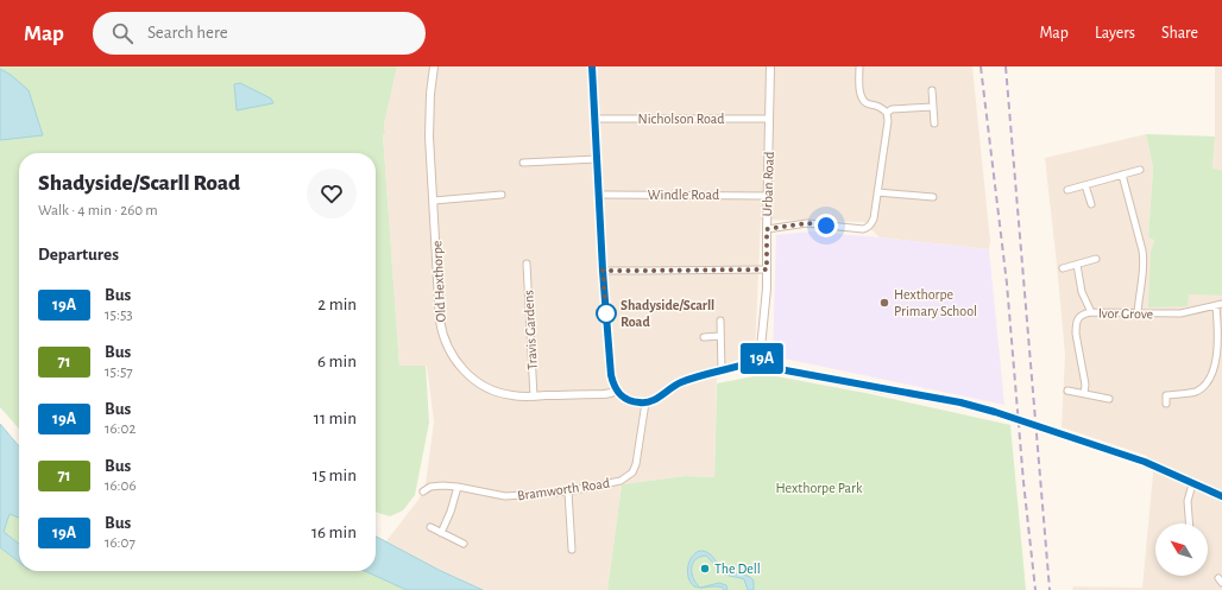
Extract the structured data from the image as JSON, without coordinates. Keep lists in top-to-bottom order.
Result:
{
  "streets": {
    "street": [
      "Nicholson Road",
      "Urban Road",
      "Windle Road",
      "Old Hexthorpe",
      "Ivor Grove",
      "Travis Gardens",
      "Bramworth Road"
    ]
  },
  "crossings": [
    ["Nicholson Road", "Urban Road"],
    ["Urban Road", "Windle Road"],
    ["Old Hexthorpe", "Travis Gardens"]
  ],
  "parks": ["Hexthorpe Park"],
  "places": ["Hexthorpe Primary School", "Shadyside/Scarll Road", "The Dell"],
  "lines": ["bus line 19A"],
  "north": "top left",
  "page": {
    "header": "Map",
    "search": "Search here",
    "nav": ["Map", "Layers", "Share"],
    "on_map": "19A",
    "heading": [
      ["Shadyside/Scarll Road", "Walk · 4 min · 260 m"],
      "Departures"
    ],
    "list": [
      {
        "mark": "19A",
        "name": "Bus",
        "note": "15:53",
        "value": "2 min"
      },
      {
        "mark": "71",
        "name": "Bus",
        "note": "15:57",
        "value": "6 min"
      },
      {
        "mark": "19A",
        "name": "Bus",
        "note": "16:02",
        "value": "11 min"
      },
      {
        "mark": "71",
        "name": "Bus",
        "note": "16:06",
        "value": "15 min"
      },
      {
        "mark": "19A",
        "name": "Bus",
        "note": "16:07",
        "value": "16 min"
      }
    ]
  }
}
